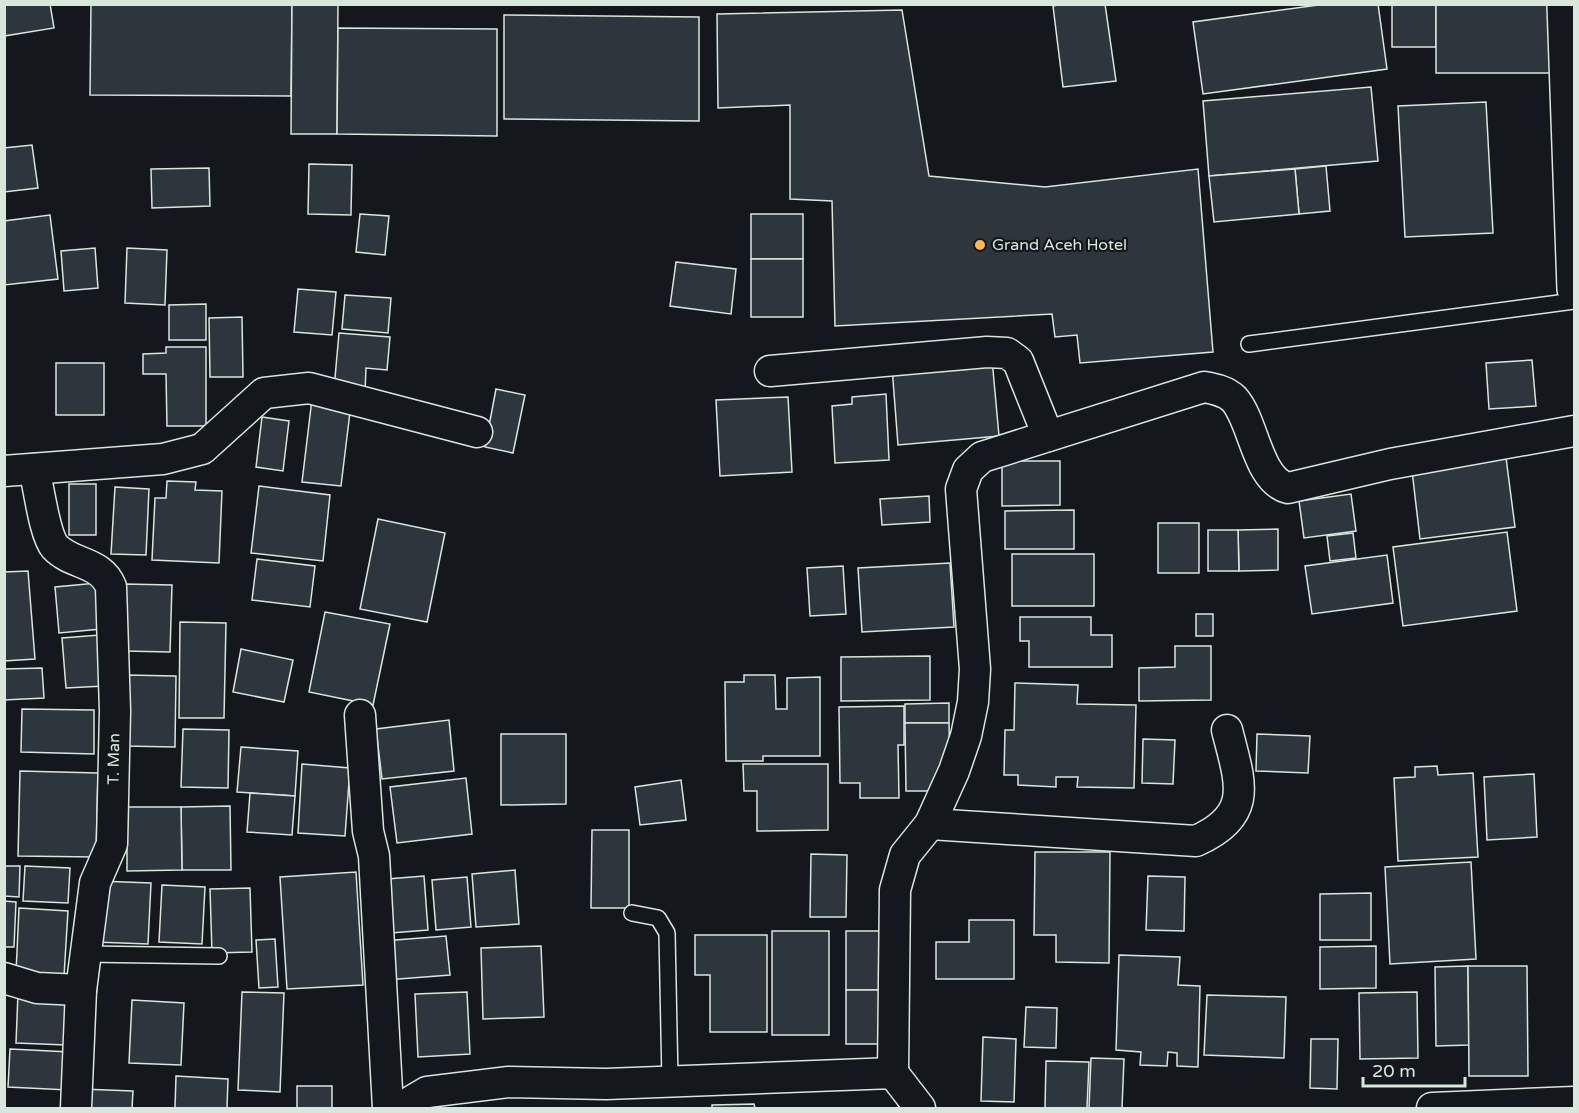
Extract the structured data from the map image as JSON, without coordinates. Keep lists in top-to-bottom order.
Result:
{
  "streets": {
    "street": ["T. Man"]
  },
  "places": ["Grand Aceh Hotel"],
  "scale_bar": "20 m"
}
